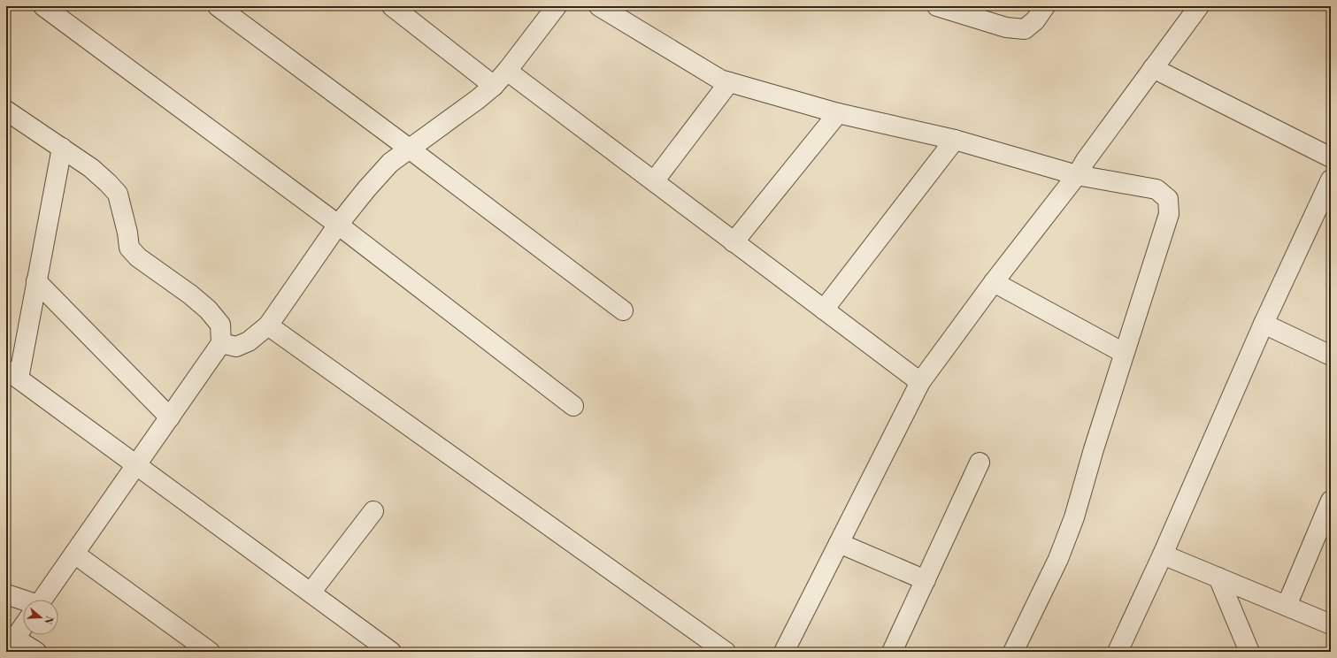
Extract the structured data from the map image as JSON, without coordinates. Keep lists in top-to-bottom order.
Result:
{
  "north": "right"
}
